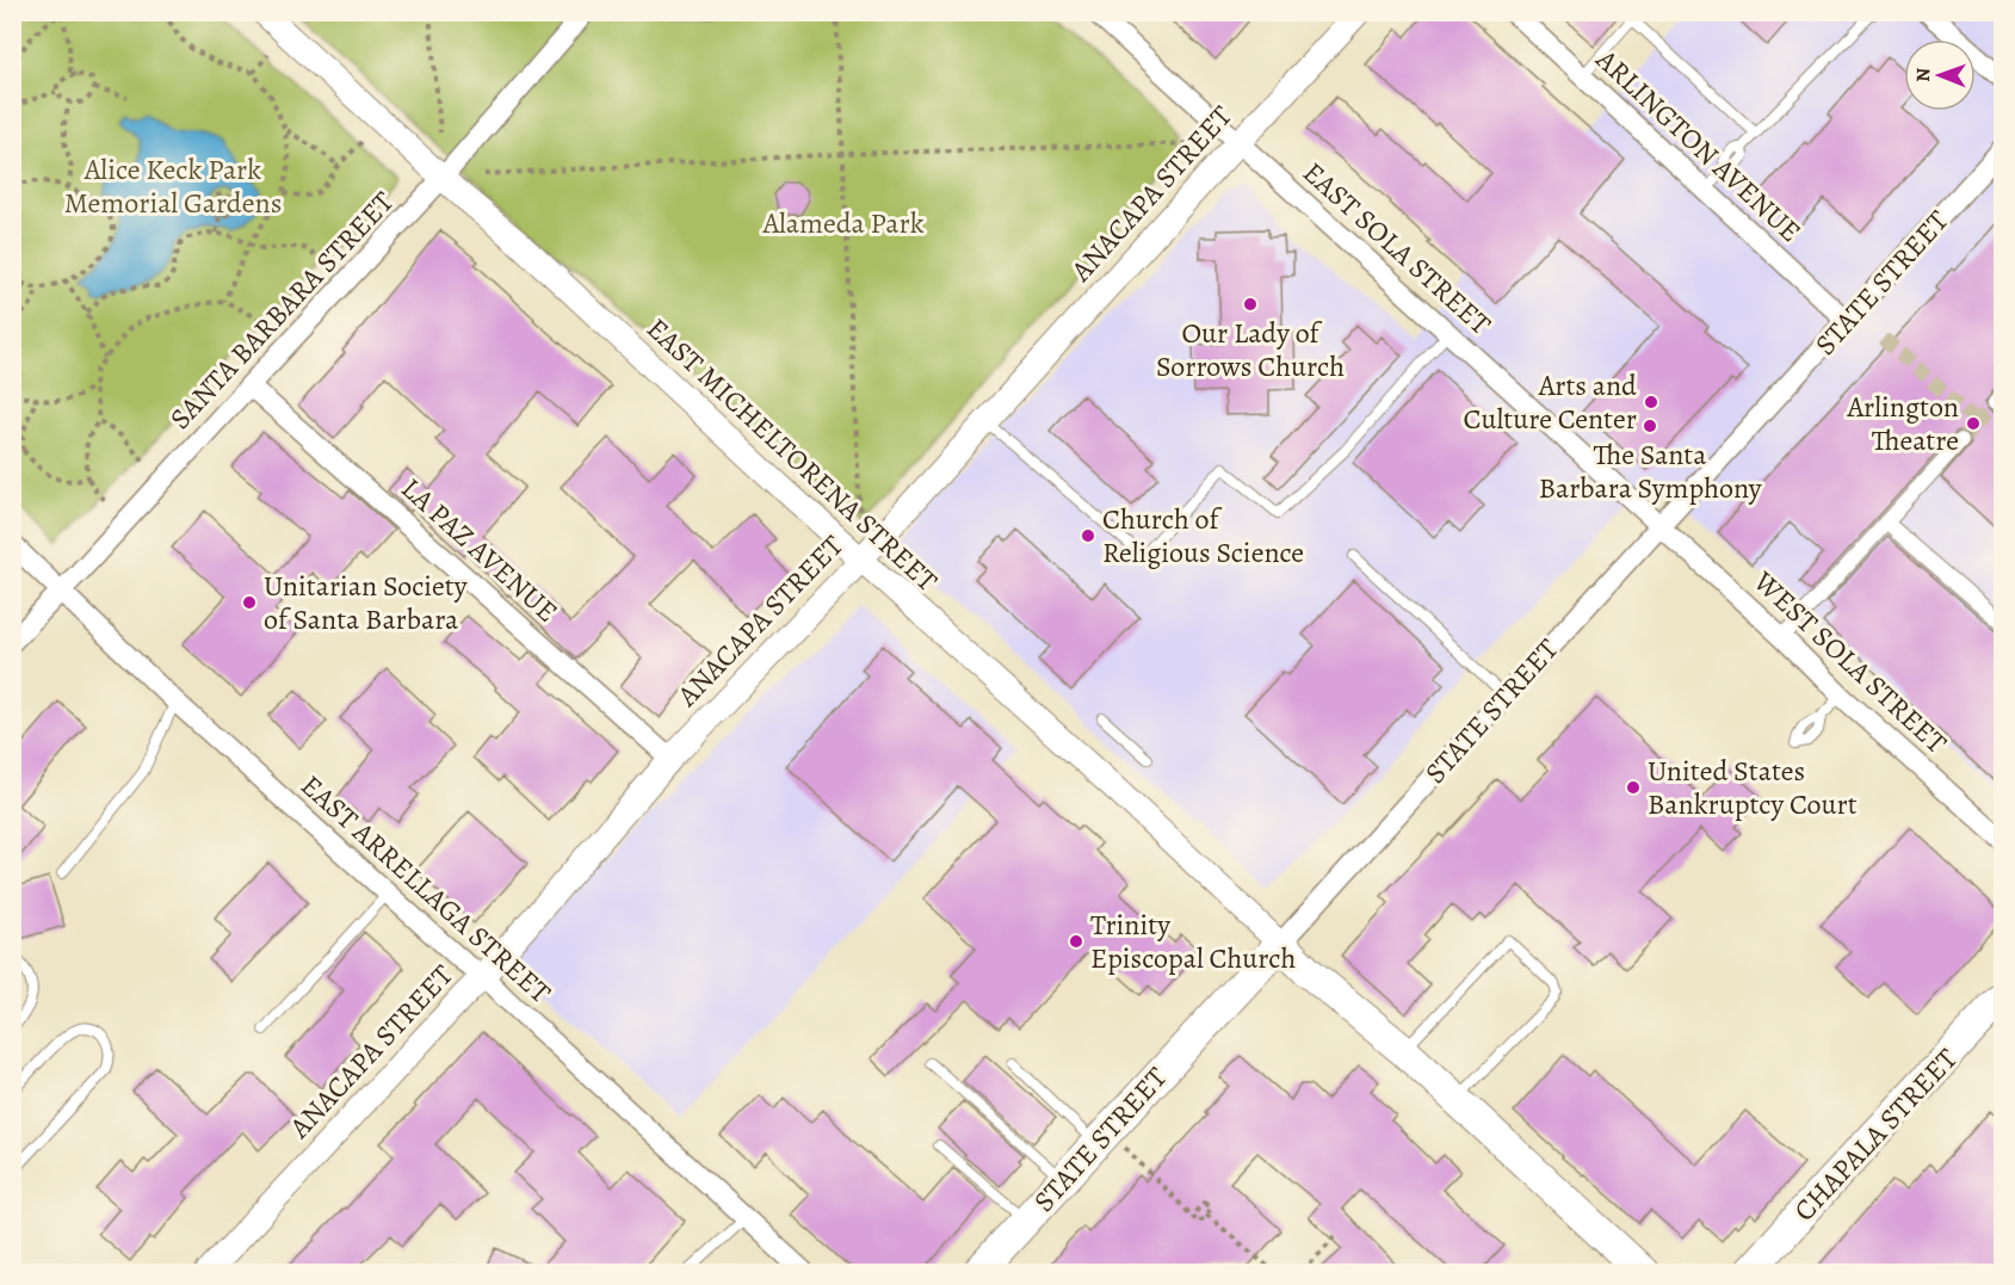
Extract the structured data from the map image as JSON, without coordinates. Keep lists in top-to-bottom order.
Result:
{
  "streets": {
    "main road": ["STATE STREET", "CHAPALA STREET"],
    "street": [
      "ARLINGTON AVENUE",
      "ANACAPA STREET",
      "EAST SOLA STREET",
      "SANTA BARBARA STREET",
      "EAST MICHELTORENA STREET",
      "LA PAZ AVENUE",
      "WEST SOLA STREET",
      "EAST ARRELLAGA STREET"
    ]
  },
  "crossings": [
    ["ARLINGTON AVENUE", "STATE STREET"],
    ["ANACAPA STREET", "EAST SOLA STREET"],
    ["ANACAPA STREET", "EAST MICHELTORENA STREET"],
    ["ANACAPA STREET", "LA PAZ AVENUE"],
    ["ANACAPA STREET", "EAST ARRELLAGA STREET"],
    ["EAST SOLA STREET", "STATE STREET"],
    ["EAST SOLA STREET", "WEST SOLA STREET"],
    ["STATE STREET", "EAST MICHELTORENA STREET"],
    ["STATE STREET", "WEST SOLA STREET"],
    ["SANTA BARBARA STREET", "EAST MICHELTORENA STREET"],
    ["SANTA BARBARA STREET", "LA PAZ AVENUE"],
    ["SANTA BARBARA STREET", "EAST ARRELLAGA STREET"]
  ],
  "parks": ["Alice Keck Park Memorial Gardens", "Alameda Park"],
  "places": [
    "Our Lady of Sorrows Church",
    "Arts and Culture Center",
    "Arlington Theatre",
    "The Santa Barbara Symphony",
    "Church of Religious Science",
    "Unitarian Society of Santa Barbara",
    "United States Bankruptcy Court",
    "Trinity Episcopal Church"
  ],
  "north": "left"
}
